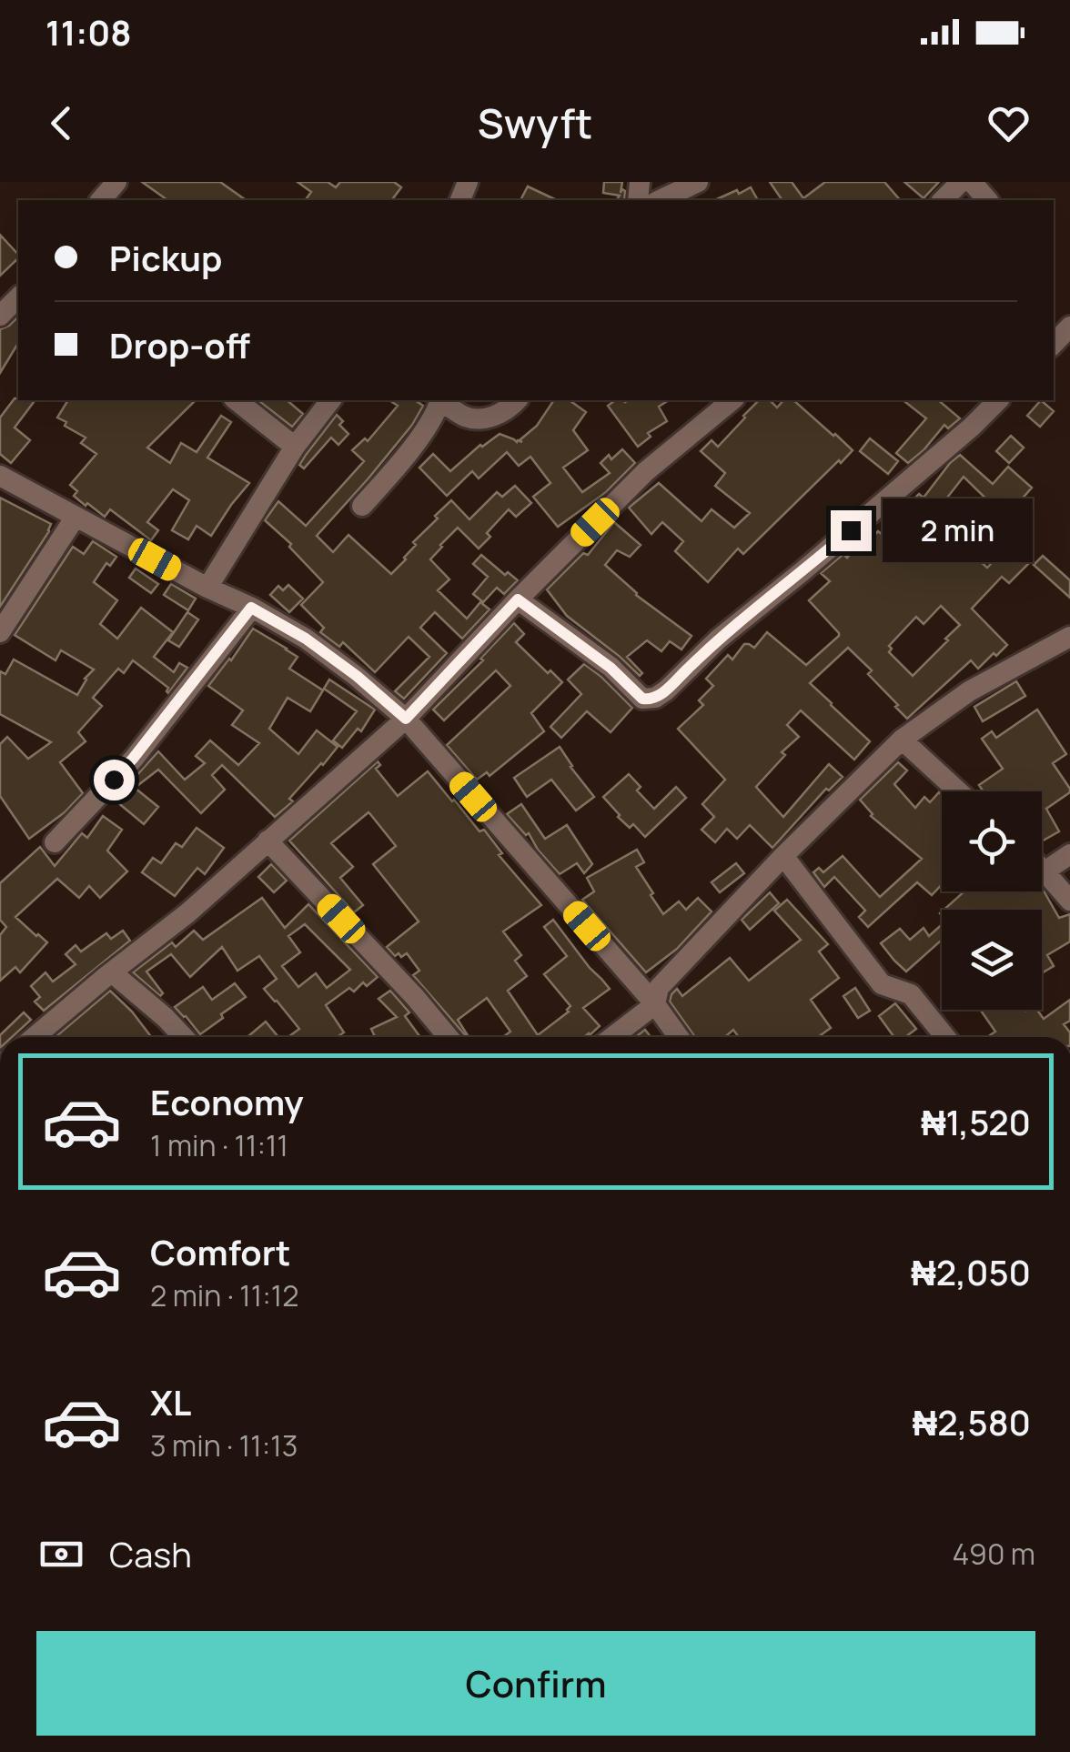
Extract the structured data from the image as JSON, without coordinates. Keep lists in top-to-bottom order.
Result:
{
  "page": {
    "status": "11:08",
    "header": "Swyft",
    "banner": ["Pickup", "Drop-off"],
    "bubble": "2 min",
    "list": [
      {
        "name": "Economy",
        "note": "1 min · 11:11",
        "value": "₦1,520"
      },
      {
        "name": "Comfort",
        "note": "2 min · 11:12",
        "value": "₦2,050"
      },
      {
        "name": "XL",
        "note": "3 min · 11:13",
        "value": "₦2,580"
      }
    ],
    "pay": ["Cash", "490 m"],
    "buttons": "Confirm"
  }
}
